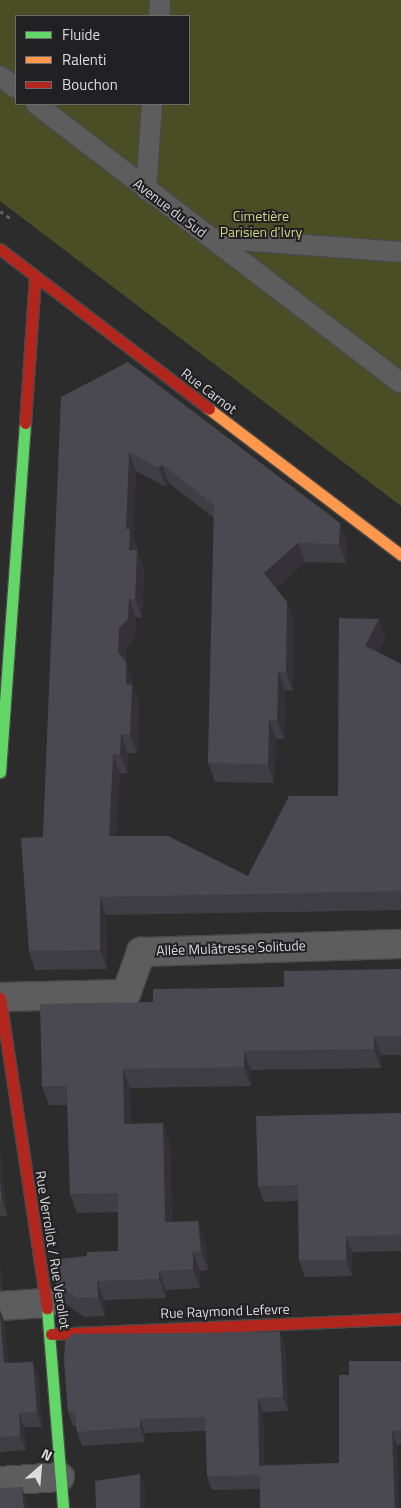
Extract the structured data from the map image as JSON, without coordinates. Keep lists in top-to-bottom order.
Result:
{
  "streets": {
    "street": [
      "Rue Carnot",
      "Allée Mulâtresse Solitude",
      "Rue Verrollot / Rue Verollot",
      "Rue Raymond Lefevre"
    ],
    "lane": ["Avenue du Sud"]
  },
  "crossings": [
    ["Allée Mulâtresse Solitude", "Rue Verrollot / Rue Verollot"],
    ["Rue Verrollot / Rue Verollot", "Rue Raymond Lefevre"]
  ],
  "parks": ["Cimetière Parisien d'Ivry"],
  "legend": ["Fluide", "Ralenti", "Bouchon"],
  "north": "top right"
}
